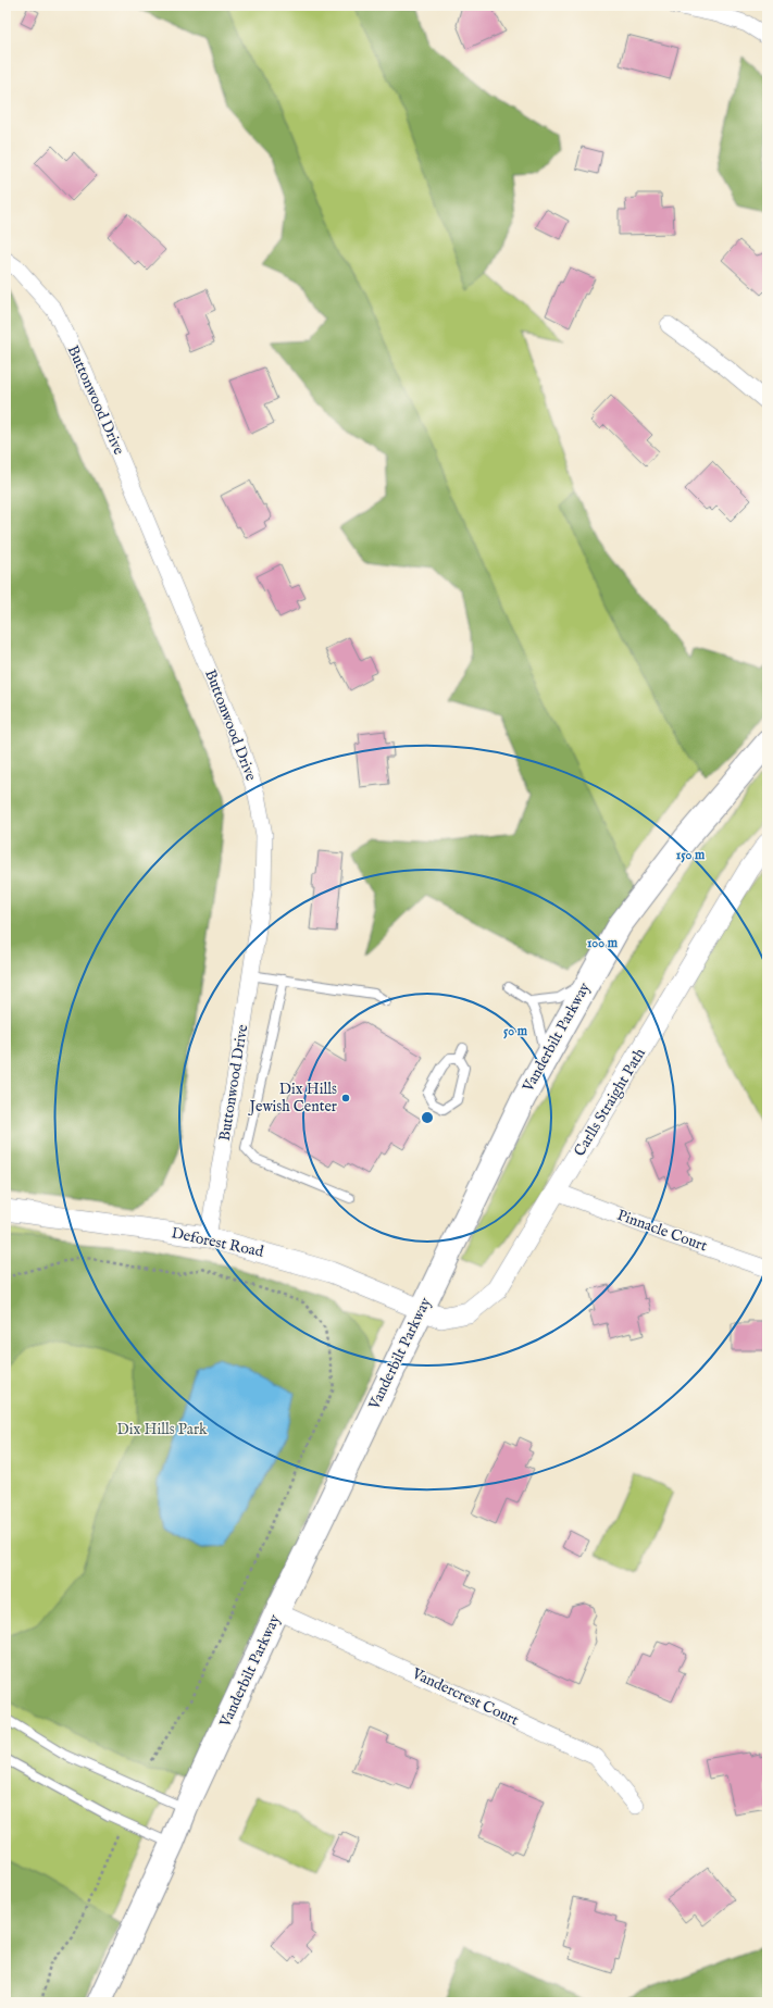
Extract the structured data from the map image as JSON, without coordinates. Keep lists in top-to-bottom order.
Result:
{
  "streets": {
    "main road": ["Vanderbilt Parkway"],
    "street": [
      "Buttonwood Drive",
      "Carlls Straight Path",
      "Pinnacle Court",
      "Deforest Road",
      "Vandercrest Court"
    ]
  },
  "crossings": [
    ["Buttonwood Drive", "Deforest Road"],
    ["Vanderbilt Parkway", "Carlls Straight Path"],
    ["Vanderbilt Parkway", "Deforest Road"],
    ["Vanderbilt Parkway", "Vandercrest Court"],
    ["Carlls Straight Path", "Pinnacle Court"],
    ["Carlls Straight Path", "Deforest Road"]
  ],
  "parks": ["Dix Hills Park"],
  "places": ["Dix Hills Jewish Center"],
  "rings": ["150 m", "100 m", "50 m"]
}
